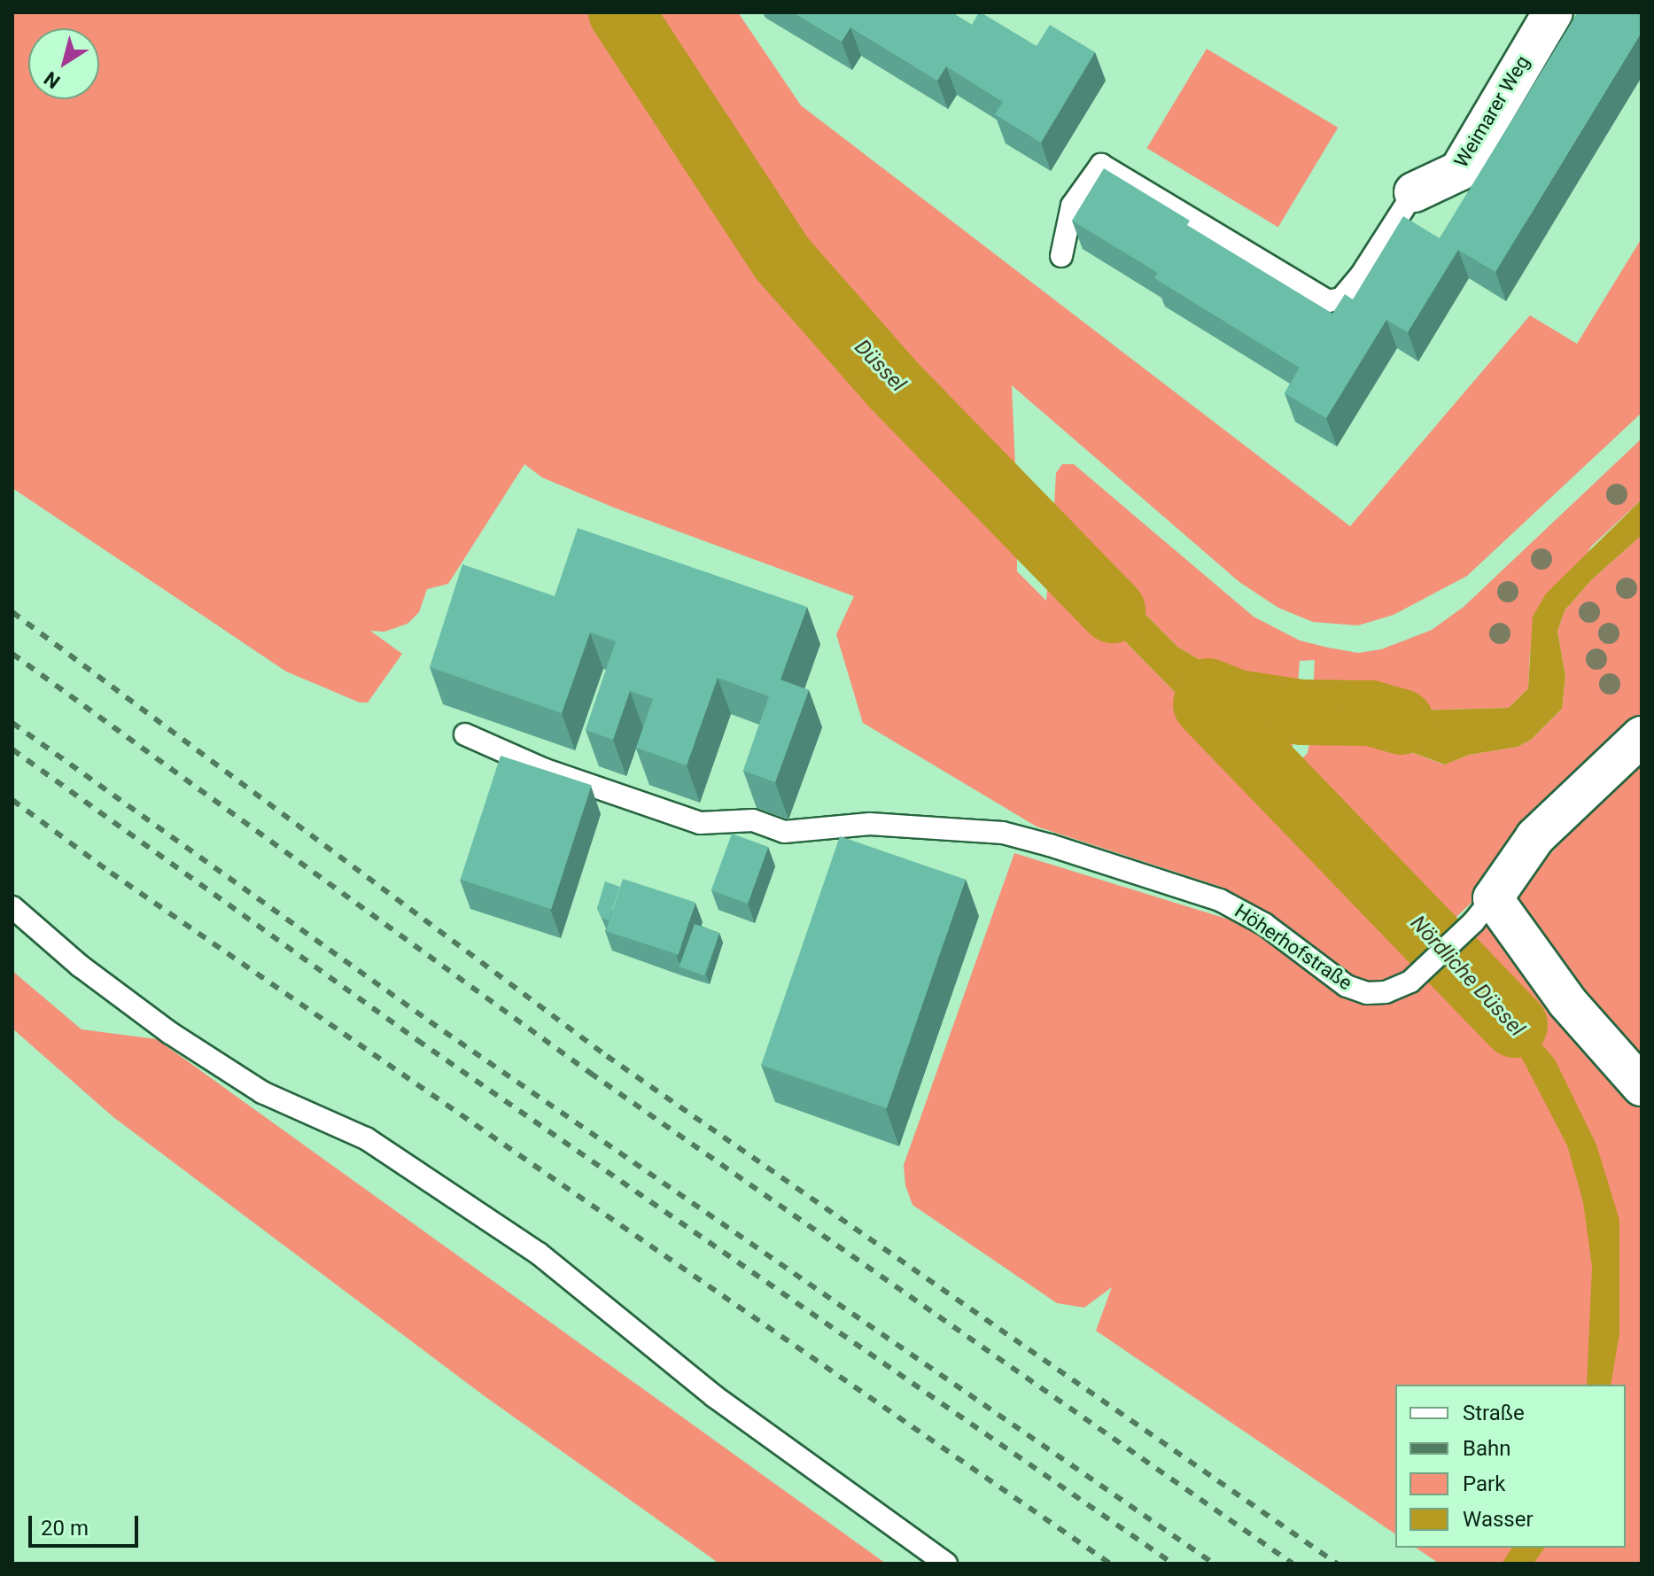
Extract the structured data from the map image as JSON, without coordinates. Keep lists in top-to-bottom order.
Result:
{
  "streets": {
    "street": ["Weimarer Weg"],
    "lane": ["Höherhofstraße"]
  },
  "water": ["Düssel", "Nördliche Düssel"],
  "legend": [
    "Straße",
    "Bahn",
    "Park",
    "Wasser"
  ],
  "scale_bar": "20 m",
  "north": "bottom left"
}
